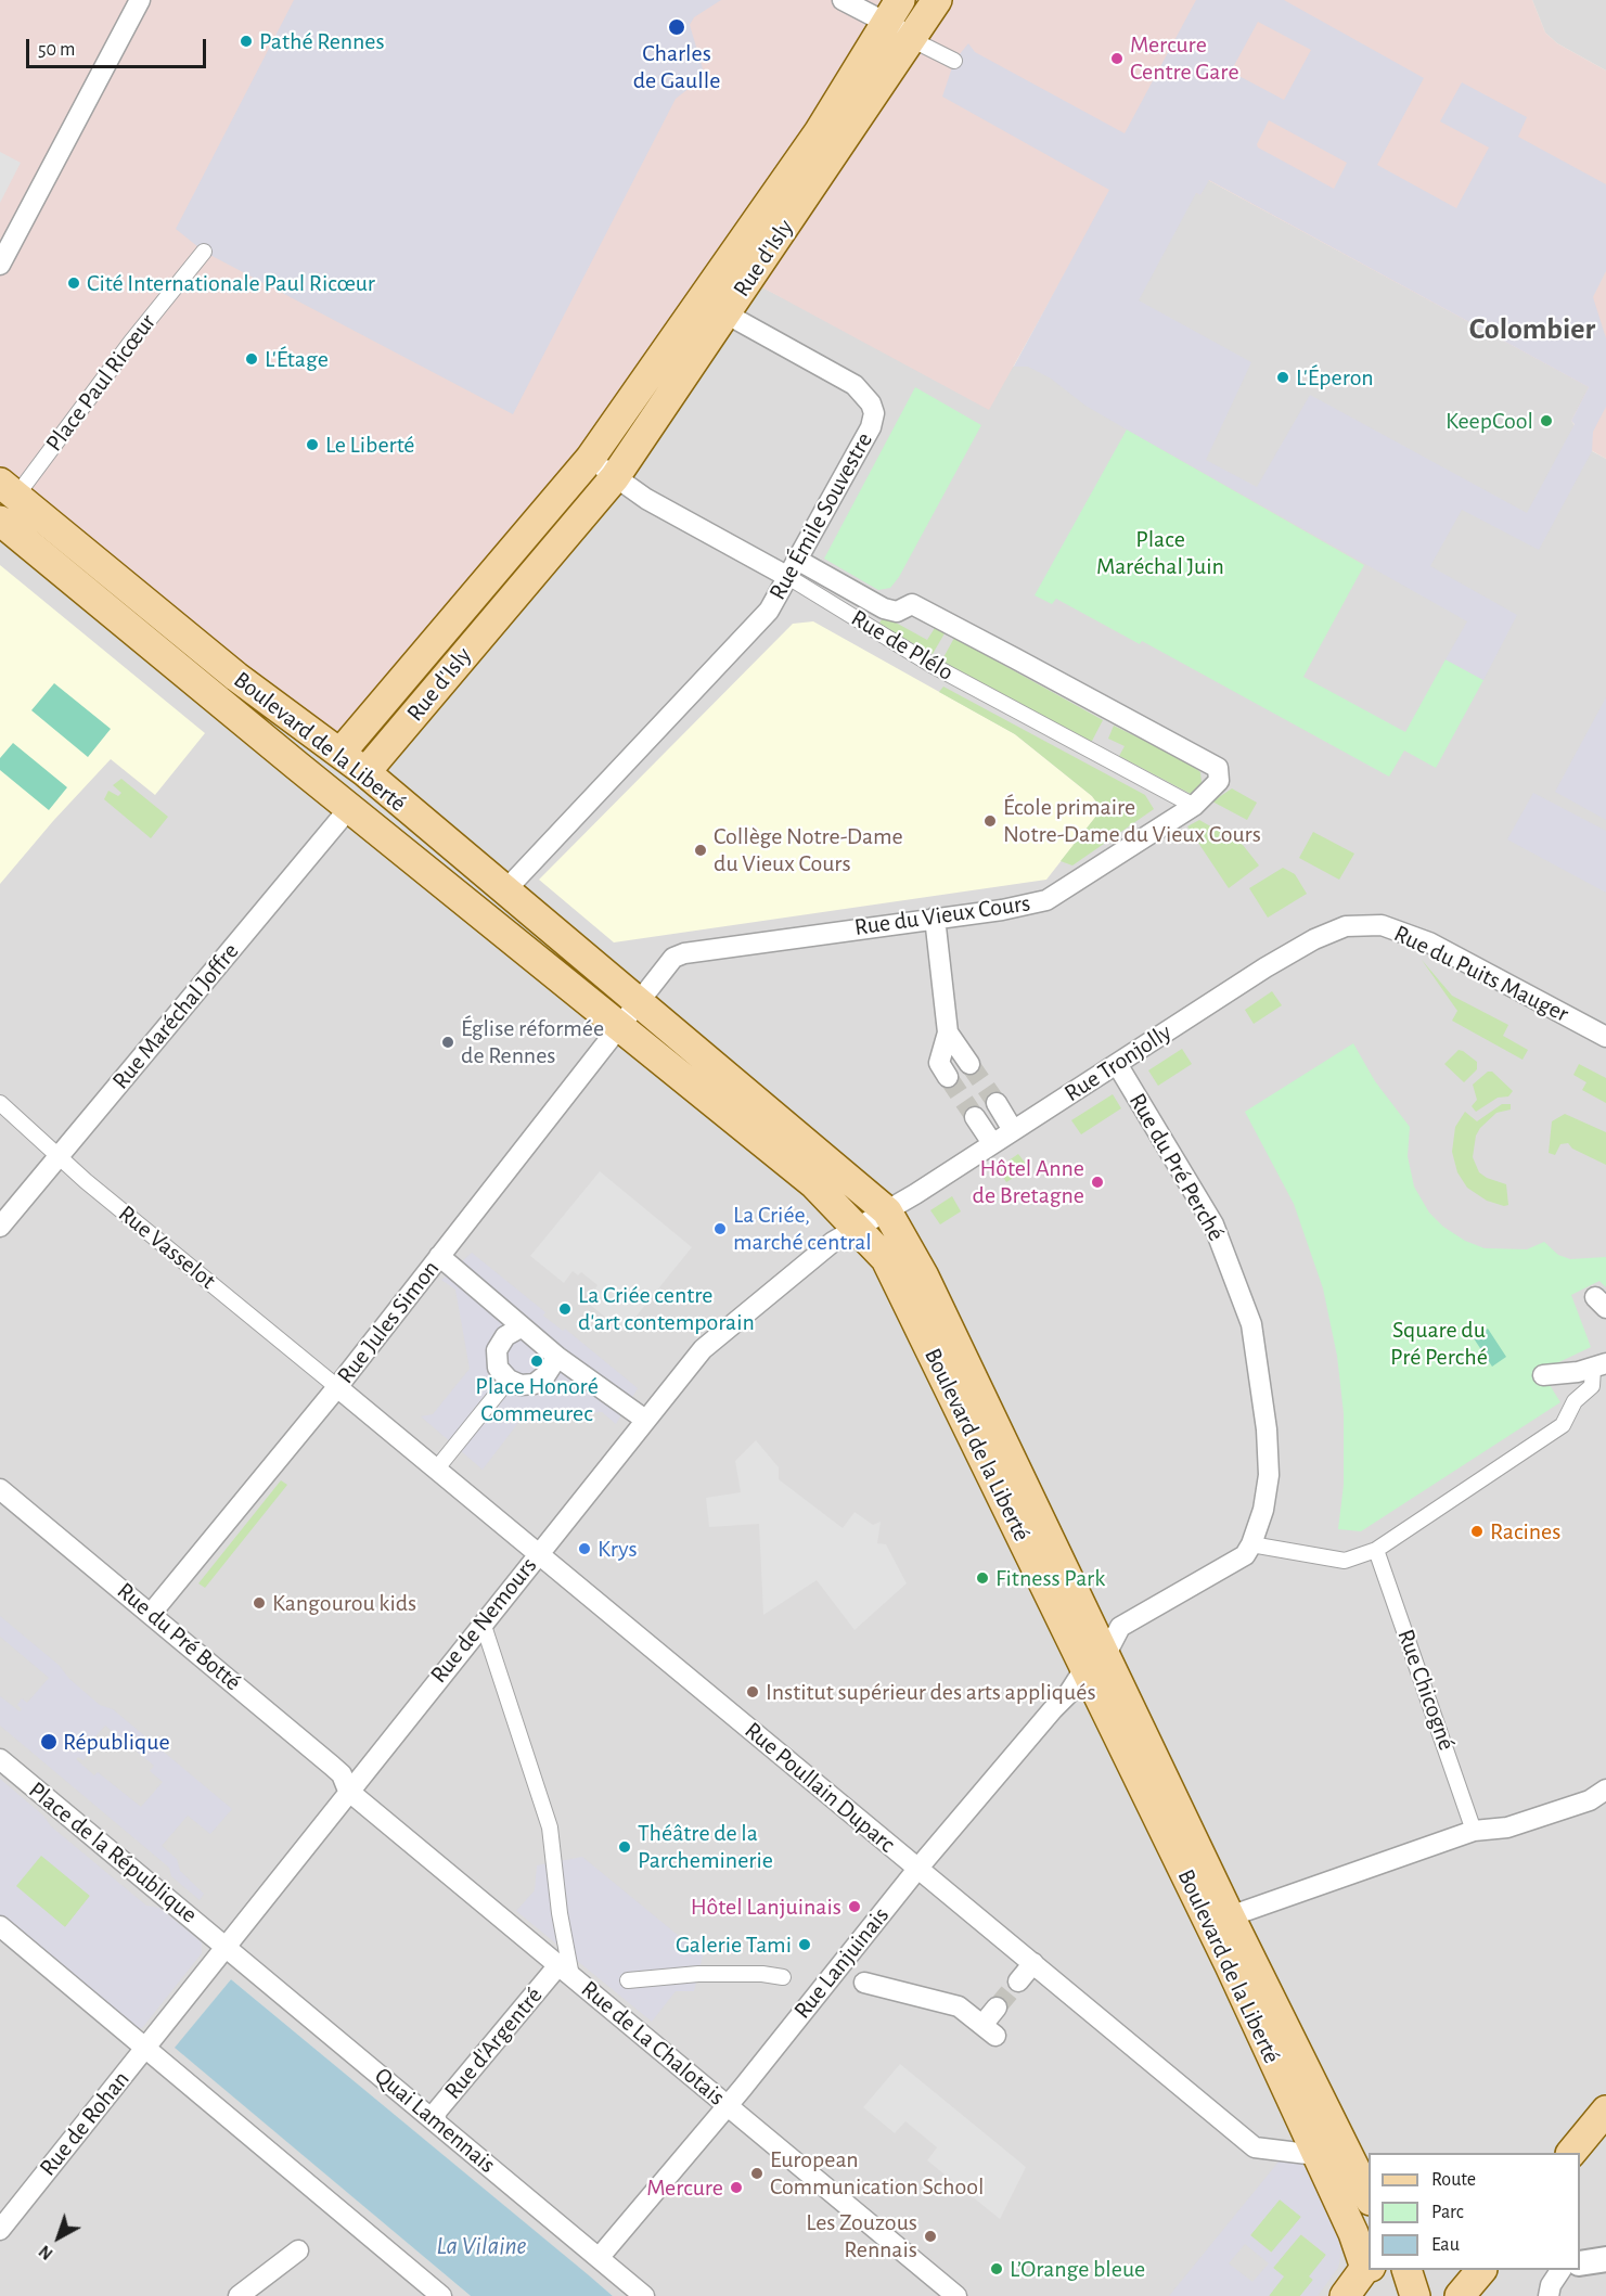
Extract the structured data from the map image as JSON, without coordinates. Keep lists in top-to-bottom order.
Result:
{
  "streets": {
    "main road": ["Rue d'Isly", "Boulevard de la Liberté"],
    "street": [
      "Place Paul Ricœur",
      "Rue Émile Souvestre",
      "Rue de Plélo",
      "Rue du Vieux Cours",
      "Rue du Puits Mauger",
      "Rue Maréchal Joffre",
      "Rue Tronjolly",
      "Rue du Pré Perché",
      "Rue Vasselot",
      "Rue Jules Simon",
      "Rue de Nemours",
      "Rue du Pré Botté",
      "Rue Chicogné",
      "Rue Poullain Duparc",
      "Place de la République",
      "Rue Lanjuinais",
      "Rue d'Argentré",
      "Rue de La Chalotais",
      "Quai Lamennais",
      "Rue de Rohan"
    ]
  },
  "crossings": [
    ["Rue d'Isly", "Rue Émile Souvestre"],
    ["Rue d'Isly", "Rue de Plélo"],
    ["Rue d'Isly", "Boulevard de la Liberté"],
    ["Place Paul Ricœur", "Boulevard de la Liberté"],
    ["Rue Émile Souvestre", "Rue de Plélo"],
    ["Rue Émile Souvestre", "Boulevard de la Liberté"],
    ["Rue de Plélo", "Rue du Vieux Cours"],
    ["Boulevard de la Liberté", "Rue du Vieux Cours"],
    ["Boulevard de la Liberté", "Rue Maréchal Joffre"],
    ["Boulevard de la Liberté", "Rue Tronjolly"],
    ["Boulevard de la Liberté", "Rue du Pré Perché"],
    ["Boulevard de la Liberté", "Rue Jules Simon"],
    ["Boulevard de la Liberté", "Rue de Nemours"],
    ["Boulevard de la Liberté", "Rue Poullain Duparc"],
    ["Boulevard de la Liberté", "Rue Lanjuinais"],
    ["Rue du Puits Mauger", "Rue Tronjolly"],
    ["Rue Maréchal Joffre", "Rue Vasselot"],
    ["Rue Tronjolly", "Rue du Pré Perché"],
    ["Rue du Pré Perché", "Rue Lanjuinais"],
    ["Rue Vasselot", "Rue Jules Simon"],
    ["Rue Vasselot", "Rue Poullain Duparc"],
    ["Rue Jules Simon", "Rue du Pré Botté"],
    ["Rue Jules Simon", "Rue Poullain Duparc"],
    ["Rue de Nemours", "Rue du Pré Botté"],
    ["Rue de Nemours", "Rue Poullain Duparc"],
    ["Rue de Nemours", "Place de la République"],
    ["Rue de Nemours", "Rue de La Chalotais"],
    ["Rue de Nemours", "Quai Lamennais"],
    ["Rue de Nemours", "Rue de Rohan"],
    ["Rue du Pré Botté", "Rue de La Chalotais"],
    ["Rue Poullain Duparc", "Rue Lanjuinais"],
    ["Place de la République", "Quai Lamennais"],
    ["Rue Lanjuinais", "Rue de La Chalotais"],
    ["Rue Lanjuinais", "Quai Lamennais"],
    ["Rue d'Argentré", "Rue de La Chalotais"],
    ["Rue d'Argentré", "Quai Lamennais"]
  ],
  "districts": ["Colombier"],
  "water": ["La Vilaine"],
  "parks": ["Place Maréchal Juin", "Square du Pré Perché"],
  "places": [
    "Charles de Gaulle",
    "Pathé Rennes",
    "Mercure Centre Gare",
    "Cité Internationale Paul Ricœur",
    "L'Étage",
    "L'Éperon",
    "KeepCool",
    "Le Liberté",
    "École primaire Notre-Dame du Vieux Cours",
    "Collège Notre-Dame du Vieux Cours",
    "Église réformée de Rennes",
    "Hôtel Anne de Bretagne",
    "La Criée, marché central",
    "La Criée centre d'art contemporain",
    "Place Honoré Commeurec",
    "Racines",
    "Krys",
    "Fitness Park",
    "Kangourou kids",
    "Institut supérieur des arts appliqués",
    "République",
    "Théâtre de la Parcheminerie",
    "Hôtel Lanjuinais",
    "Galerie Tami",
    "European Communication School",
    "Mercure",
    "Les Zouzous Rennais",
    "L’Orange bleue"
  ],
  "legend": ["Route", "Parc", "Eau"],
  "scale_bar": "50 m",
  "north": "bottom left"
}
